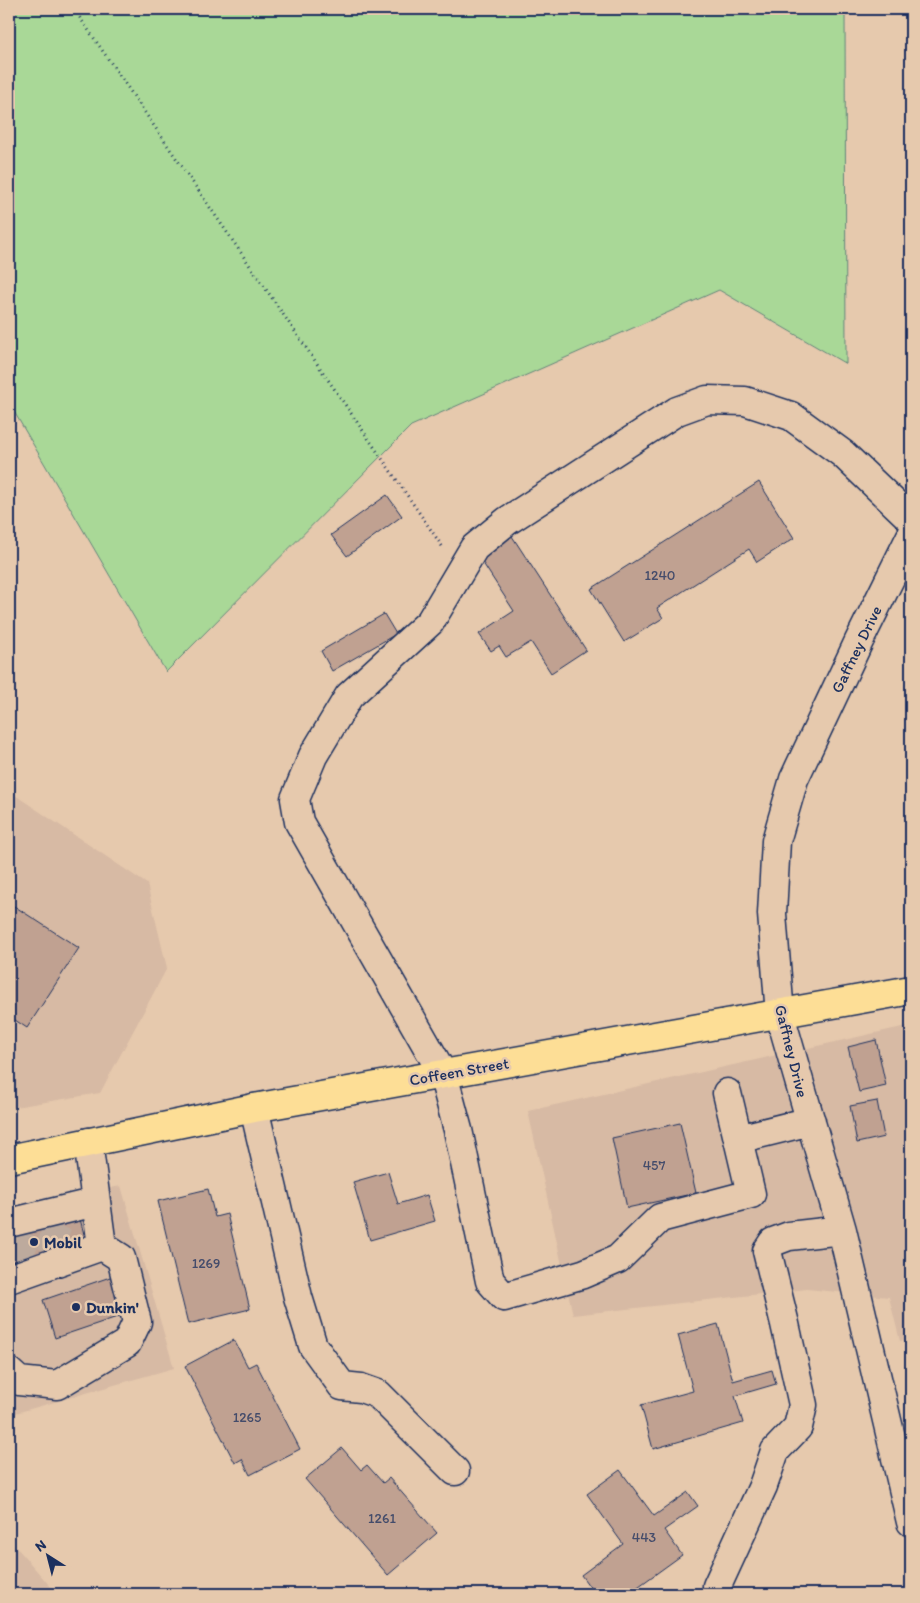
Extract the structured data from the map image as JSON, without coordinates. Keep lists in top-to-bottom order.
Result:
{
  "streets": {
    "main road": ["Coffeen Street"],
    "street": ["Gaffney Drive"]
  },
  "crossings": [
    ["Gaffney Drive", "Coffeen Street"]
  ],
  "places": ["Mobil", "Dunkin'"],
  "house_numbers": [
    "1240",
    "457",
    "1269",
    "1265",
    "1261",
    "443"
  ],
  "north": "top left"
}
